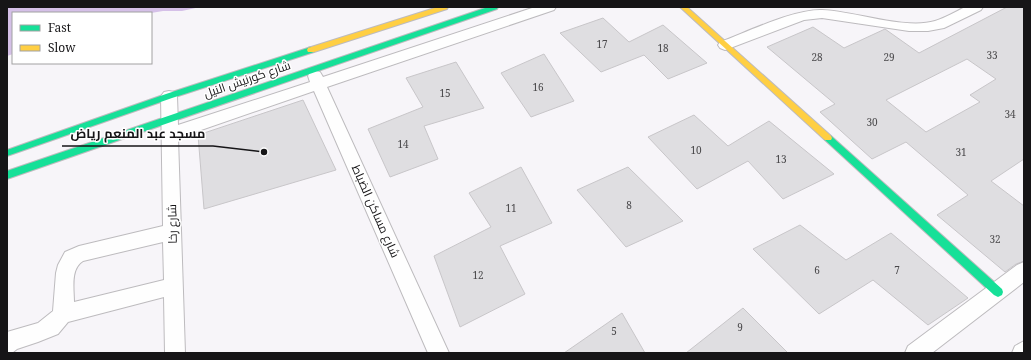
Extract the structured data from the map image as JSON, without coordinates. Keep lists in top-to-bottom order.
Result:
{
  "streets": {
    "main road": ["شارع كورنيش النيل"],
    "street": ["شارع مساكن الضباط", "شارع رخا"]
  },
  "crossings": [
    ["شارع كورنيش النيل", "شارع رخا"]
  ],
  "places": ["مسجد عبد المنعم رياض"],
  "house_numbers": [
    "17",
    "18",
    "33",
    "28",
    "29",
    "16",
    "15",
    "34",
    "30",
    "14",
    "10",
    "31",
    "13",
    "8",
    "11",
    "32",
    "6",
    "7",
    "12",
    "9",
    "5"
  ],
  "legend": ["Fast", "Slow"]
}
